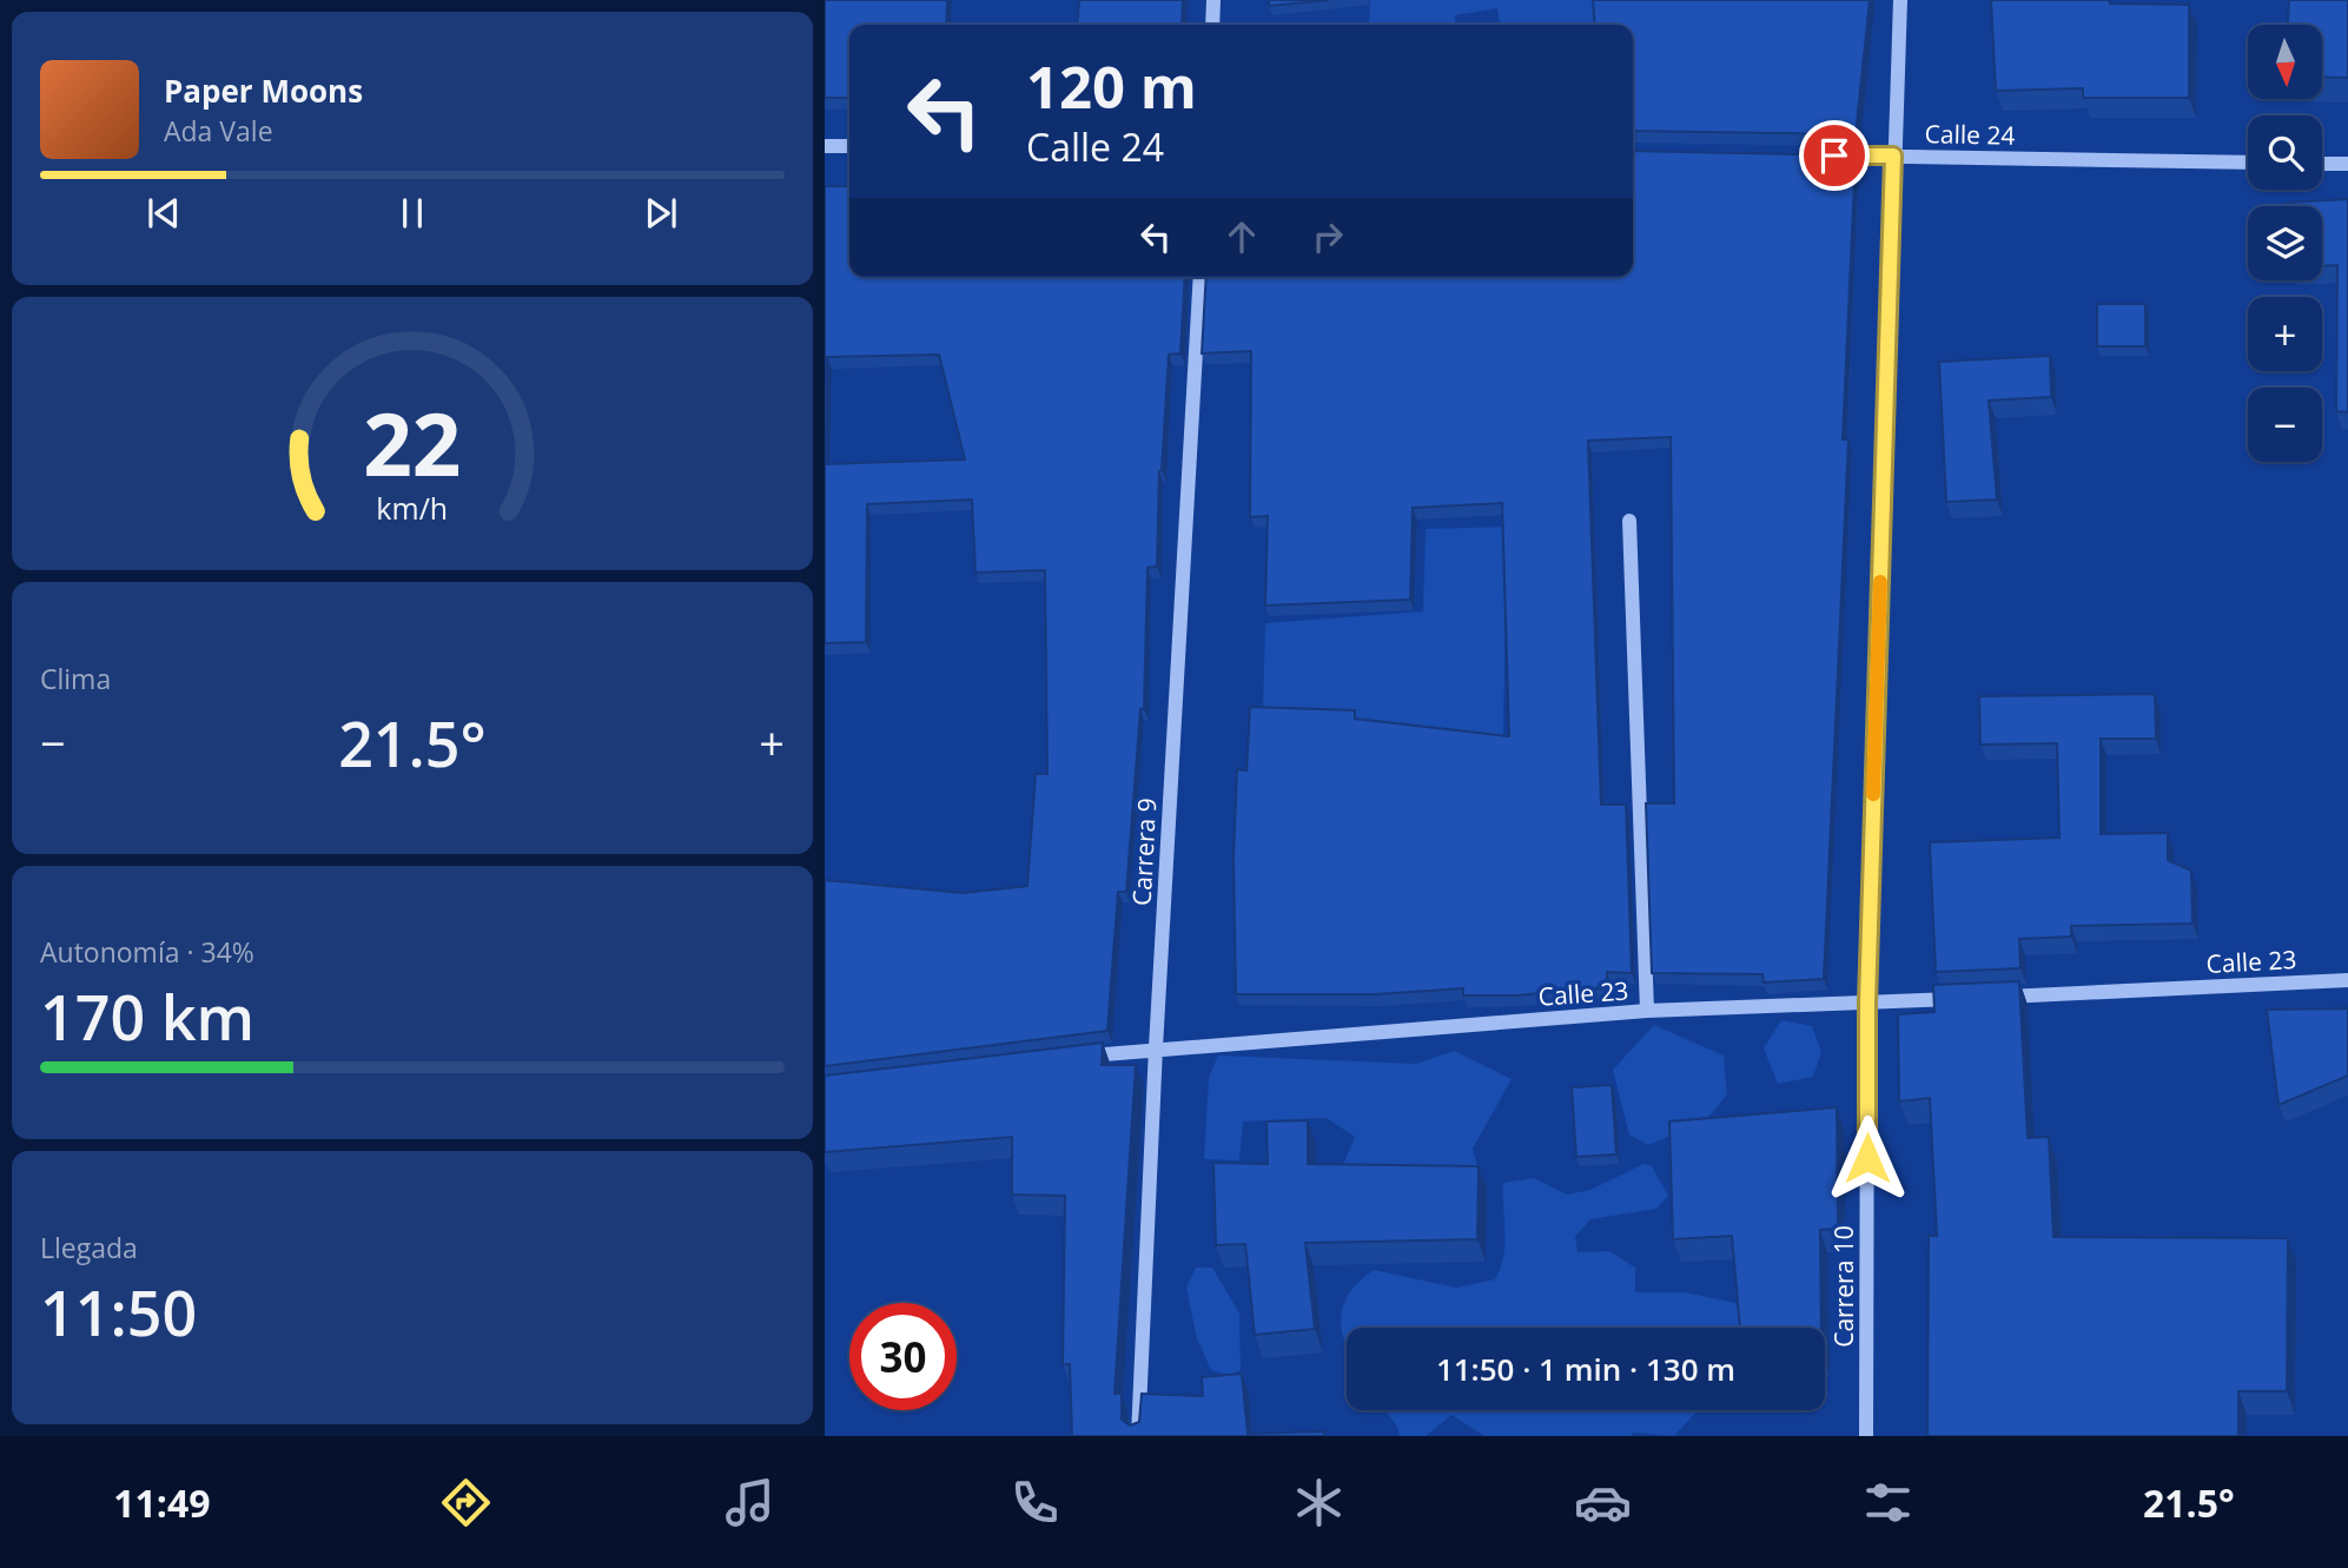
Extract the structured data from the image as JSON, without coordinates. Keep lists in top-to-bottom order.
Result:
{
  "streets": {
    "street": [
      "Calle 24",
      "Carrera 9",
      "Calle 23",
      "Carrera 10"
    ]
  },
  "crossings": [
    ["Calle 24", "Carrera 10"],
    ["Carrera 9", "Calle 23"],
    ["Calle 23", "Carrera 10"]
  ],
  "north": "bottom",
  "page": {
    "map_buttons": ["+", "−"],
    "turn": ["120 m", "Calle 24"],
    "song": ["Paper Moons", "Ada Vale"],
    "tile": [
      "Clima",
      ["Autonomía · 34%", "170 km"],
      ["Llegada", "11:50"]
    ],
    "heat": ["−", "21.5°", "+"],
    "limit": "30",
    "trip": "11:50 · 1 min · 130 m",
    "tabs": ["11:49", "21.5°"],
    "gauge": ["22", "km/h"]
  }
}
